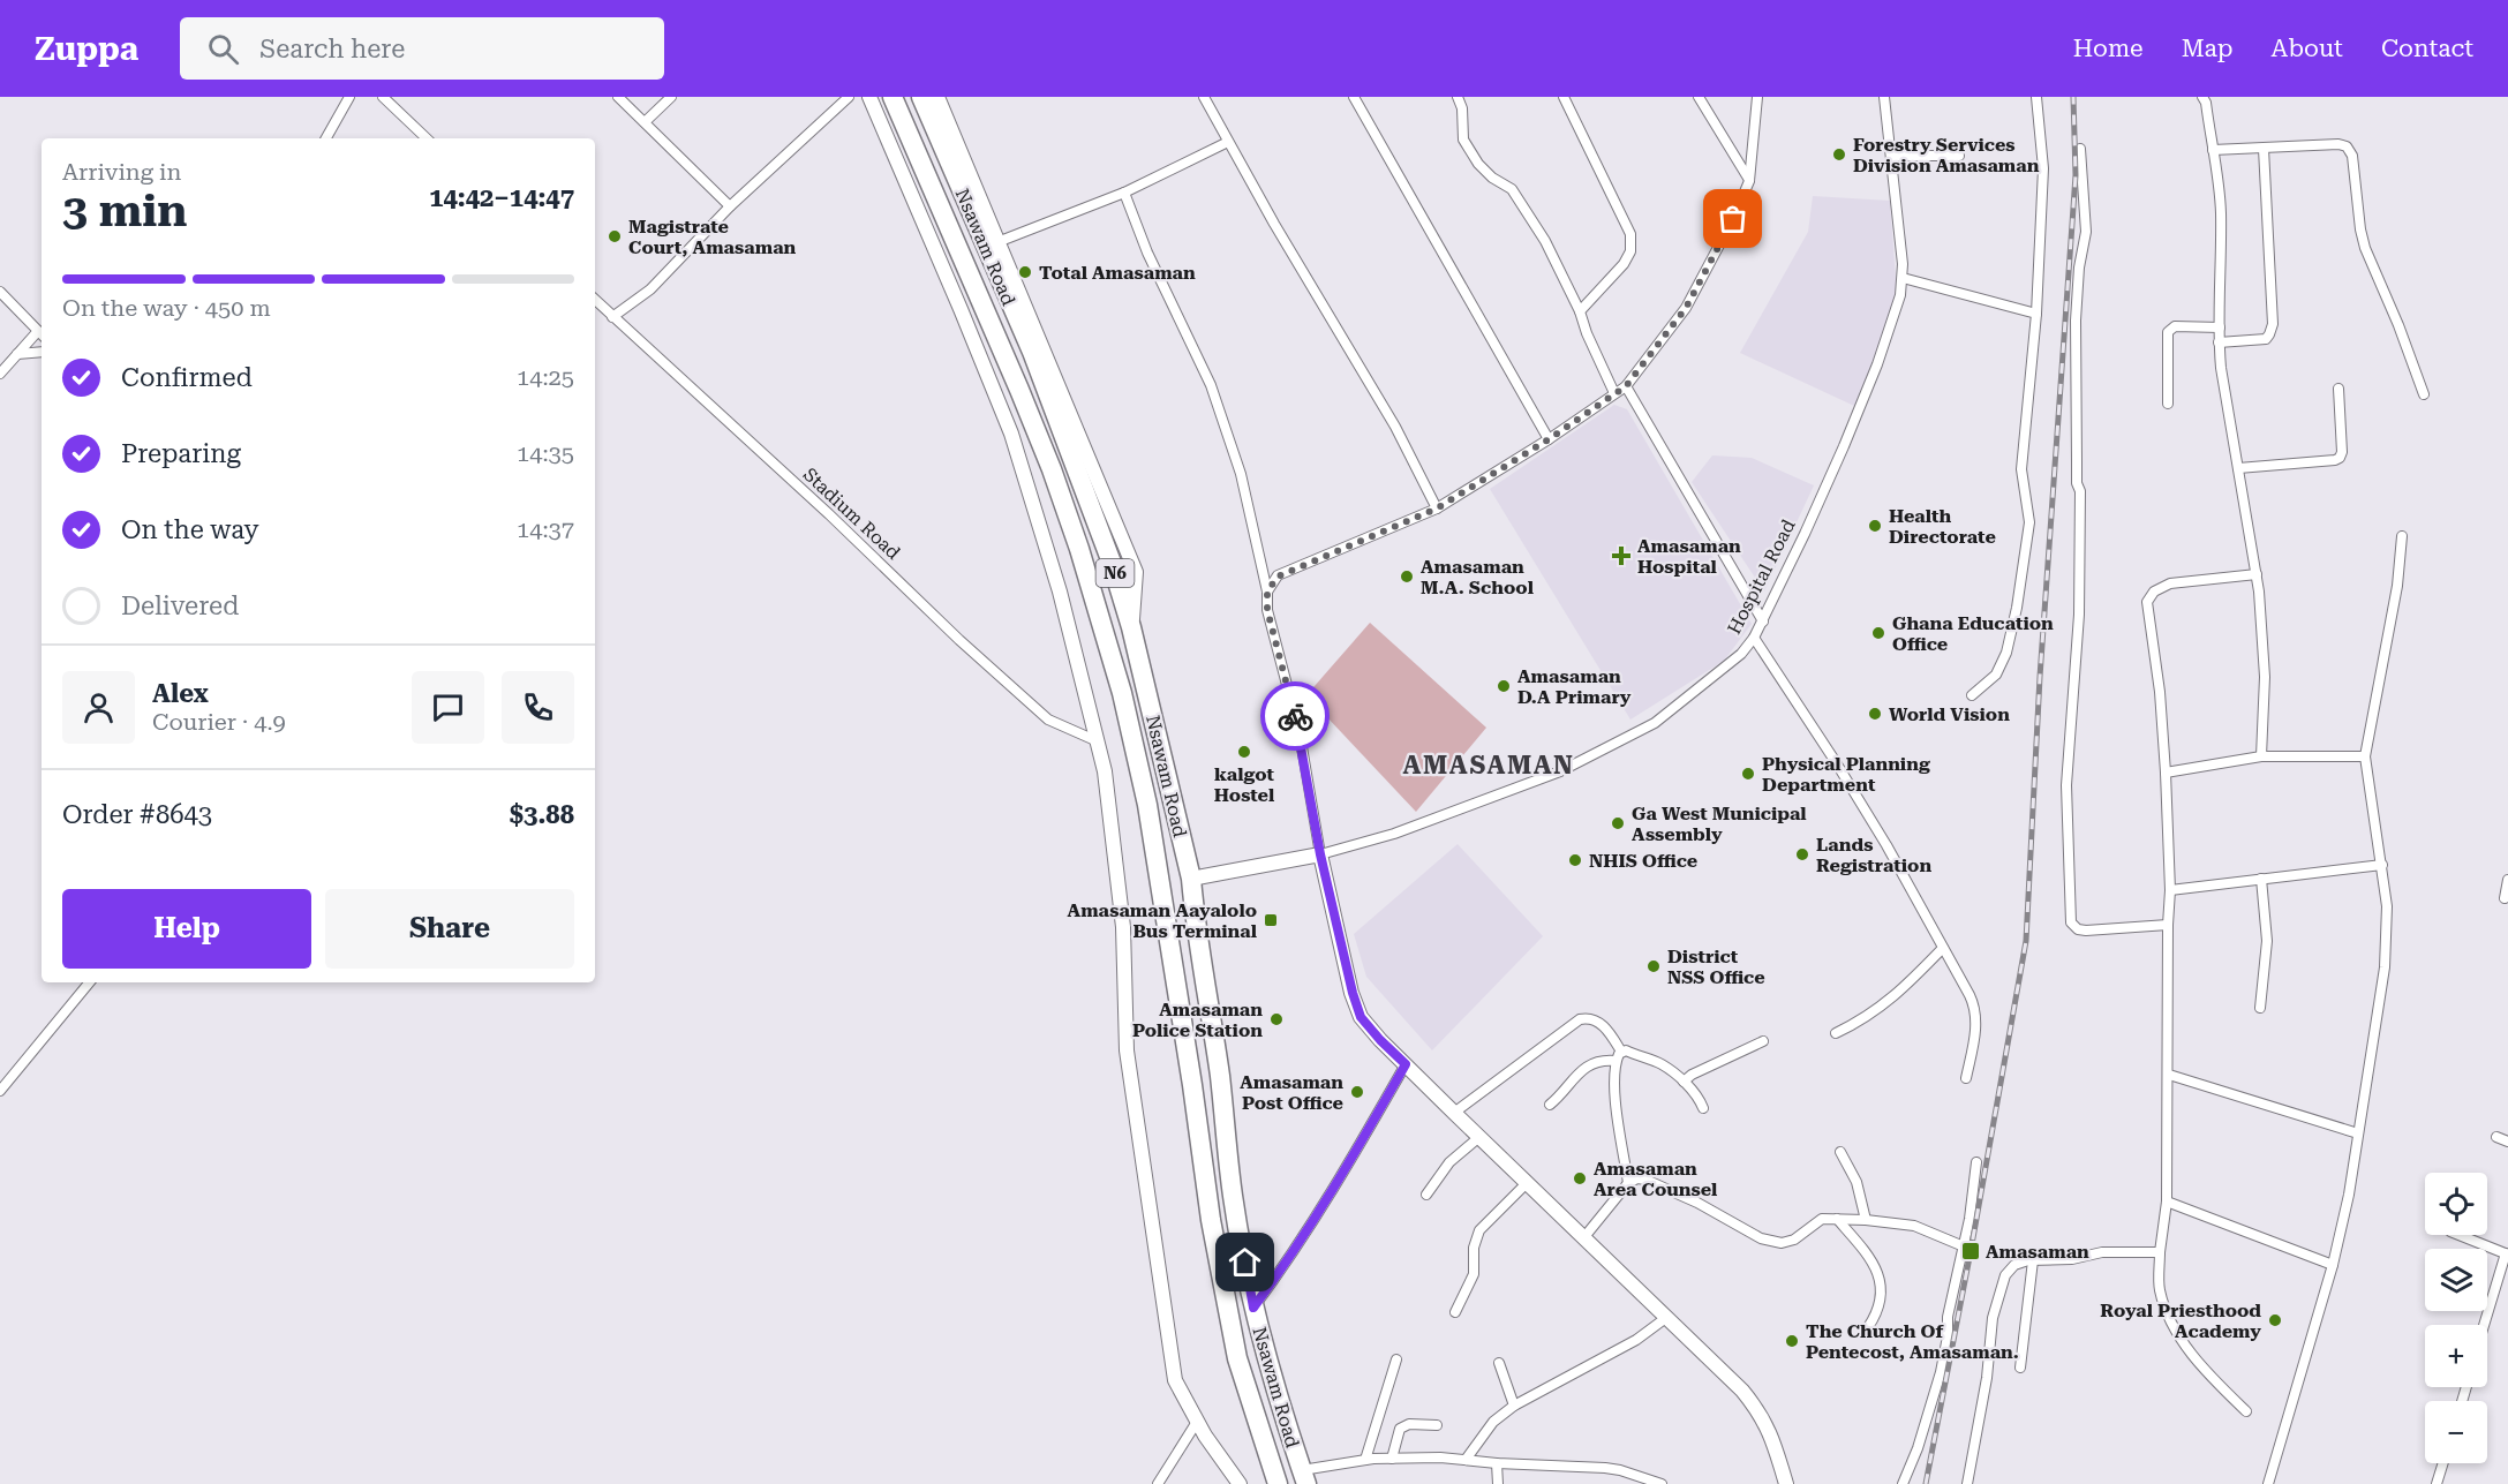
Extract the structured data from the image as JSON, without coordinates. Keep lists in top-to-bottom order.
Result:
{
  "streets": {
    "highway": ["Nsawam Road", "N6"],
    "main road": ["Hospital Road"],
    "street": ["Stadium Road"]
  },
  "crossings": [
    ["Nsawam Road", "Hospital Road"]
  ],
  "districts": ["AMASAMAN"],
  "places": {
    "other": [
      "Forestry Services Division Amasaman",
      "Magistrate Court, Amasaman",
      "Total Amasaman",
      "Health Directorate",
      "Amasaman M.A. School",
      "Ghana Education Office",
      "Amasaman D.A Primary",
      "World Vision",
      "kalgot Hostel",
      "Physical Planning Department",
      "Ga West Municipal Assembly",
      "Lands Registration",
      "NHIS Office",
      "District NSS Office",
      "Amasaman Police Station",
      "Amasaman Post Office",
      "Amasaman Area Counsel",
      "Royal Priesthood Academy",
      "The Church Of Pentecost, Amasaman."
    ],
    "health": ["Amasaman Hospital"],
    "transit": ["Amasaman Aayalolo Bus Terminal", "Amasaman"]
  },
  "page": {
    "header": "Zuppa",
    "search": "Search here",
    "nav": [
      "Home",
      "Map",
      "About",
      "Contact"
    ],
    "heading": ["3 min", "Arriving in", "14:42–14:47"],
    "panel": [
      "Alex",
      "Courier · 4.9",
      "Order #8643",
      "$3.88"
    ],
    "bar": "On the way · 450 m",
    "list": [
      ["Confirmed", "14:25"],
      ["Preparing", "14:35"],
      ["On the way", "14:37"],
      "Delivered"
    ],
    "buttons": ["Help", "Share"],
    "map_buttons": ["+", "−"]
  }
}
